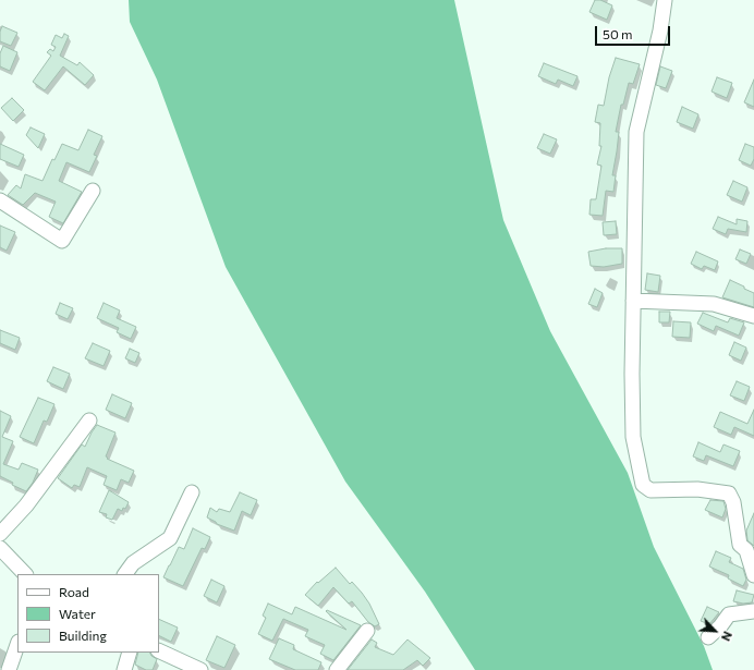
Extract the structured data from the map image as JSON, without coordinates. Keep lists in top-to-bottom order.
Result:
{
  "legend": ["Road", "Water", "Building"],
  "scale_bar": "50 m",
  "north": "bottom right"
}
